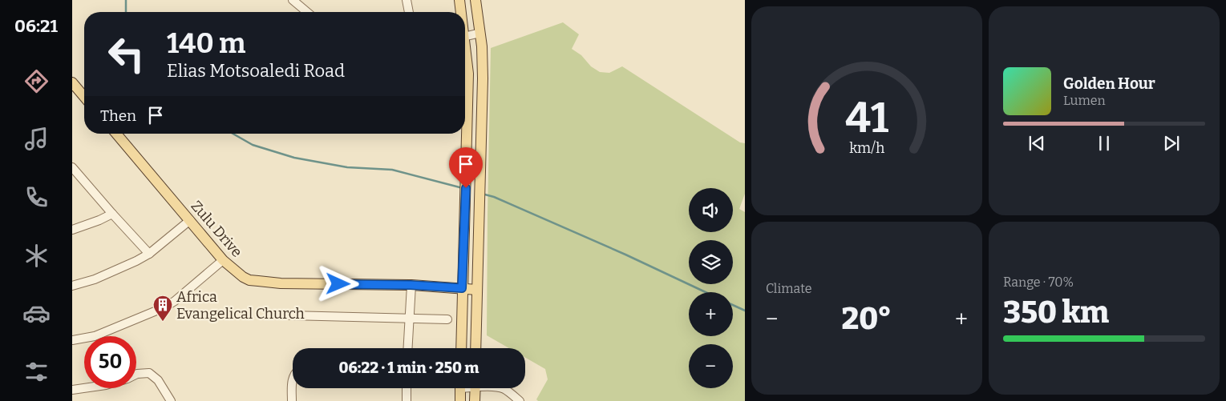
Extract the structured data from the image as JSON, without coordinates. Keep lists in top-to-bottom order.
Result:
{
  "streets": {
    "main road": ["Zulu Drive"]
  },
  "places": {
    "building": ["Africa Evangelical Church"]
  },
  "page": {
    "tabs": "06:21",
    "turn": ["140 m", "Elias Motsoaledi Road"],
    "song": ["Golden Hour", "Lumen"],
    "then": "Then",
    "map_buttons": ["+", "−"],
    "tile": [
      "Climate",
      ["Range · 70%", "350 km"]
    ],
    "heat": ["−", "20°", "+"],
    "limit": "50",
    "trip": "06:22 · 1 min · 250 m",
    "gauge": ["41", "km/h"]
  }
}
